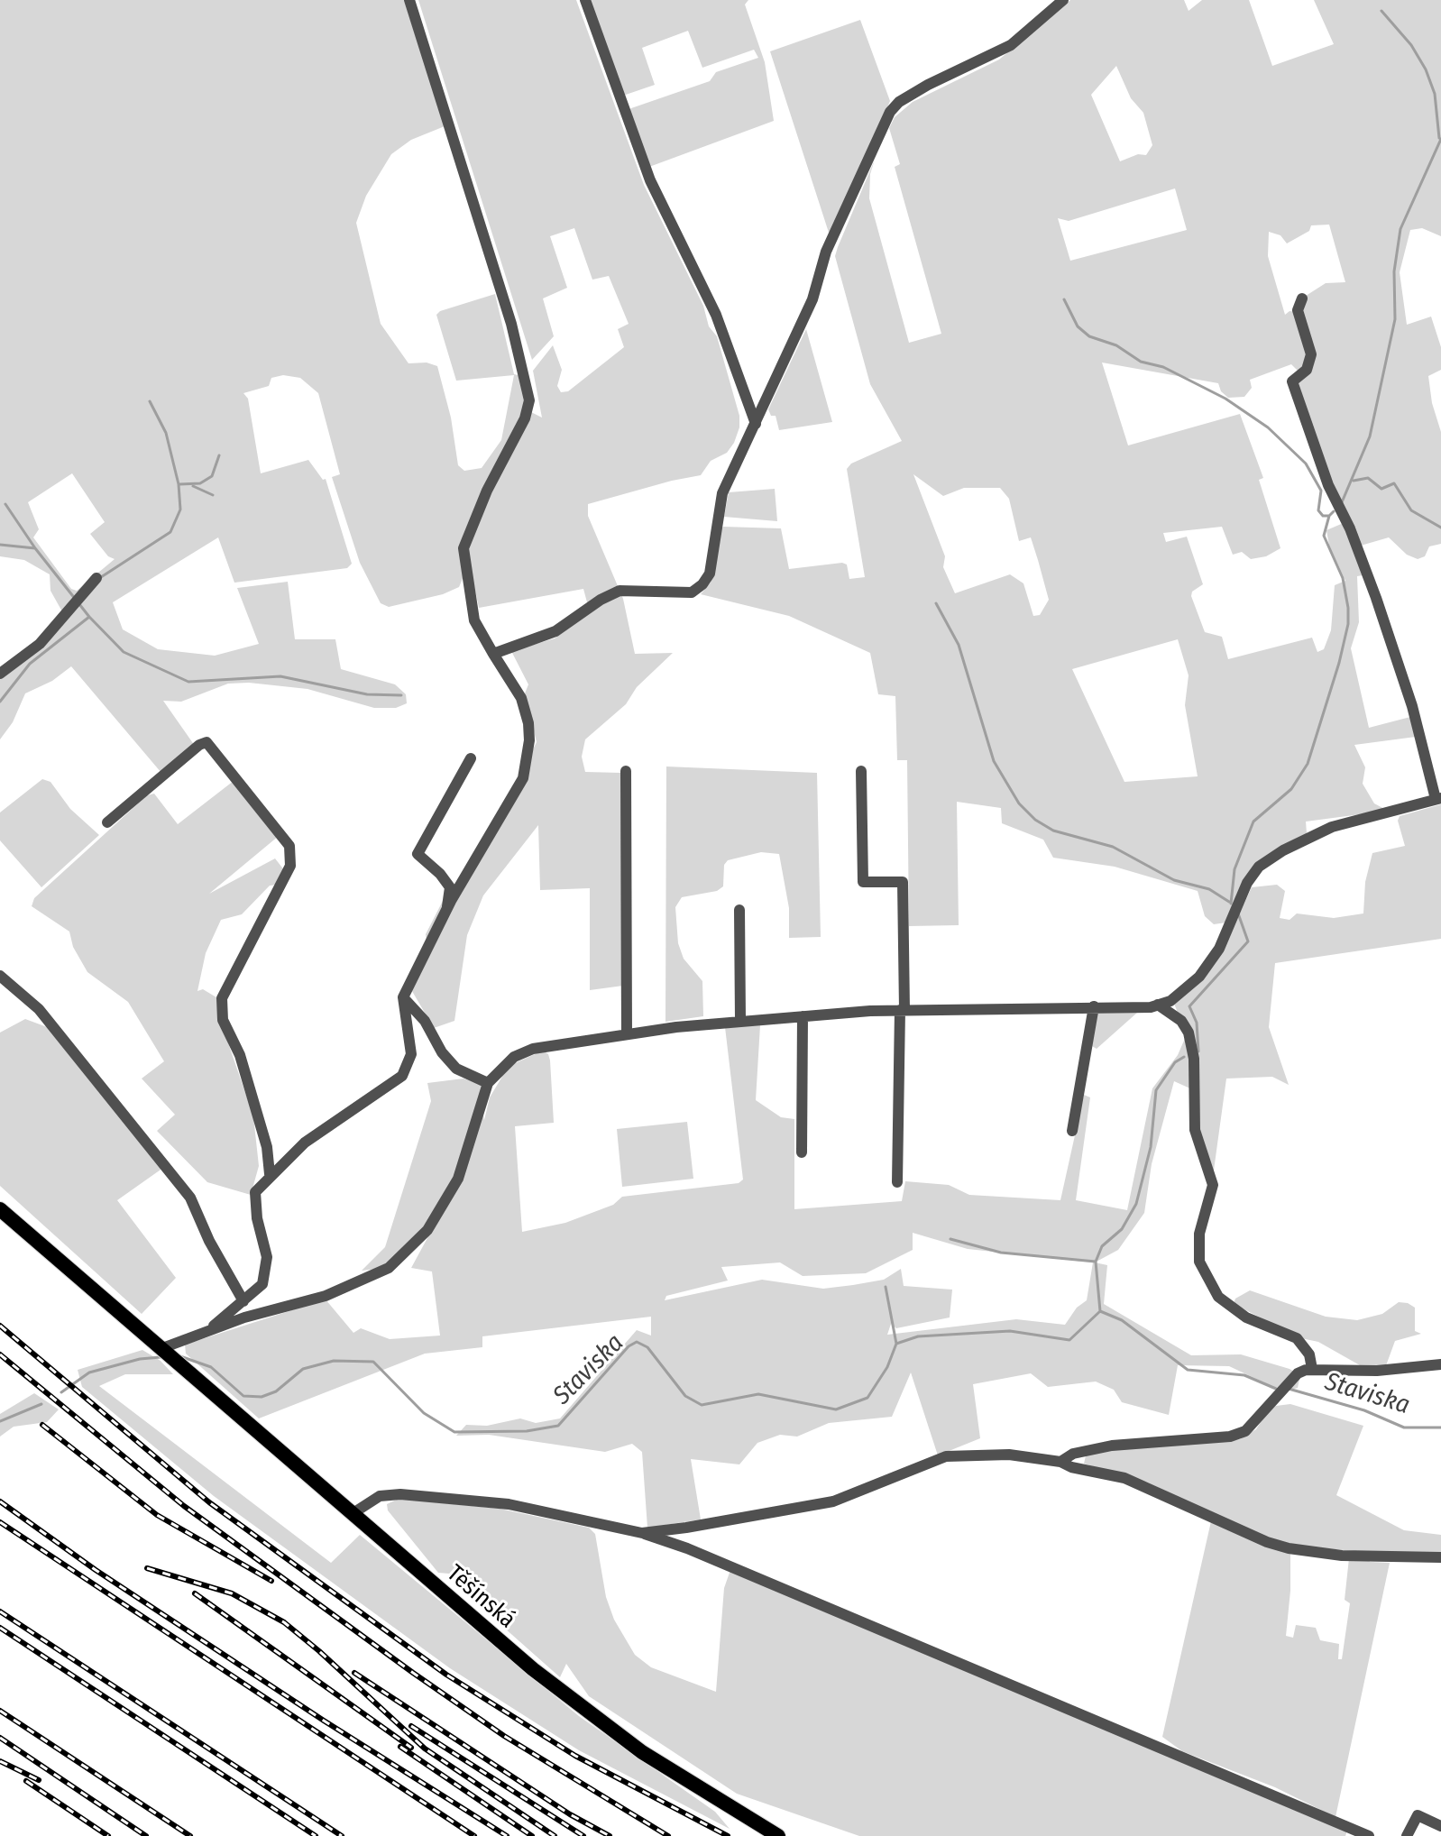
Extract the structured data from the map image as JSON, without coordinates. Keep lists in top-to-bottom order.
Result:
{
  "streets": {
    "main road": ["Těšínská"]
  },
  "water": ["Staviska"]
}
